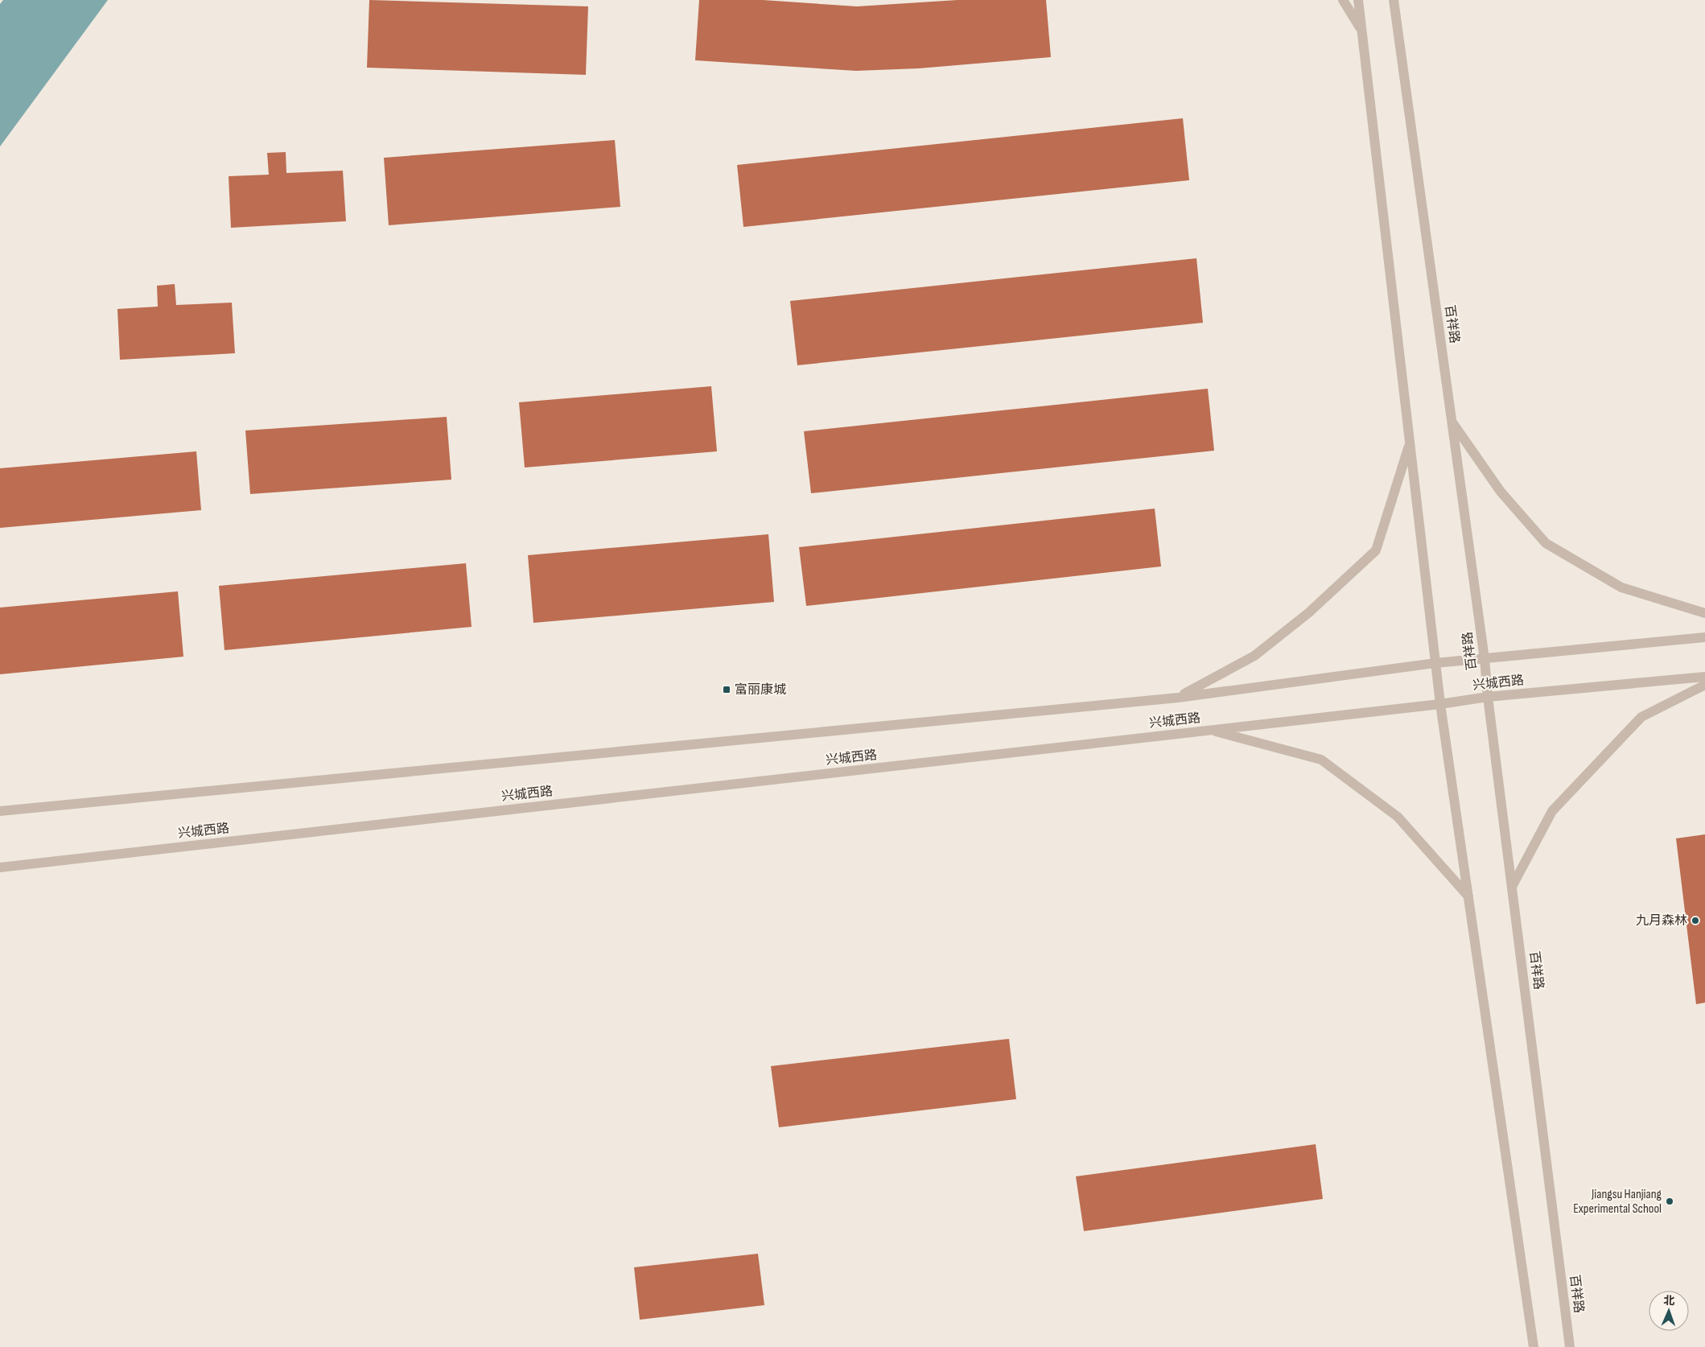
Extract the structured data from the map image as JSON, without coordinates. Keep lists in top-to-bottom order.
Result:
{
  "streets": {
    "street": ["百祥路", "兴城西路"]
  },
  "crossings": [
    ["百祥路", "兴城西路"]
  ],
  "places": {
    "transit": ["富丽康城"],
    "other": ["九月森林", "Jiangsu Hanjiang Experimental School"]
  },
  "north": "top"
}
